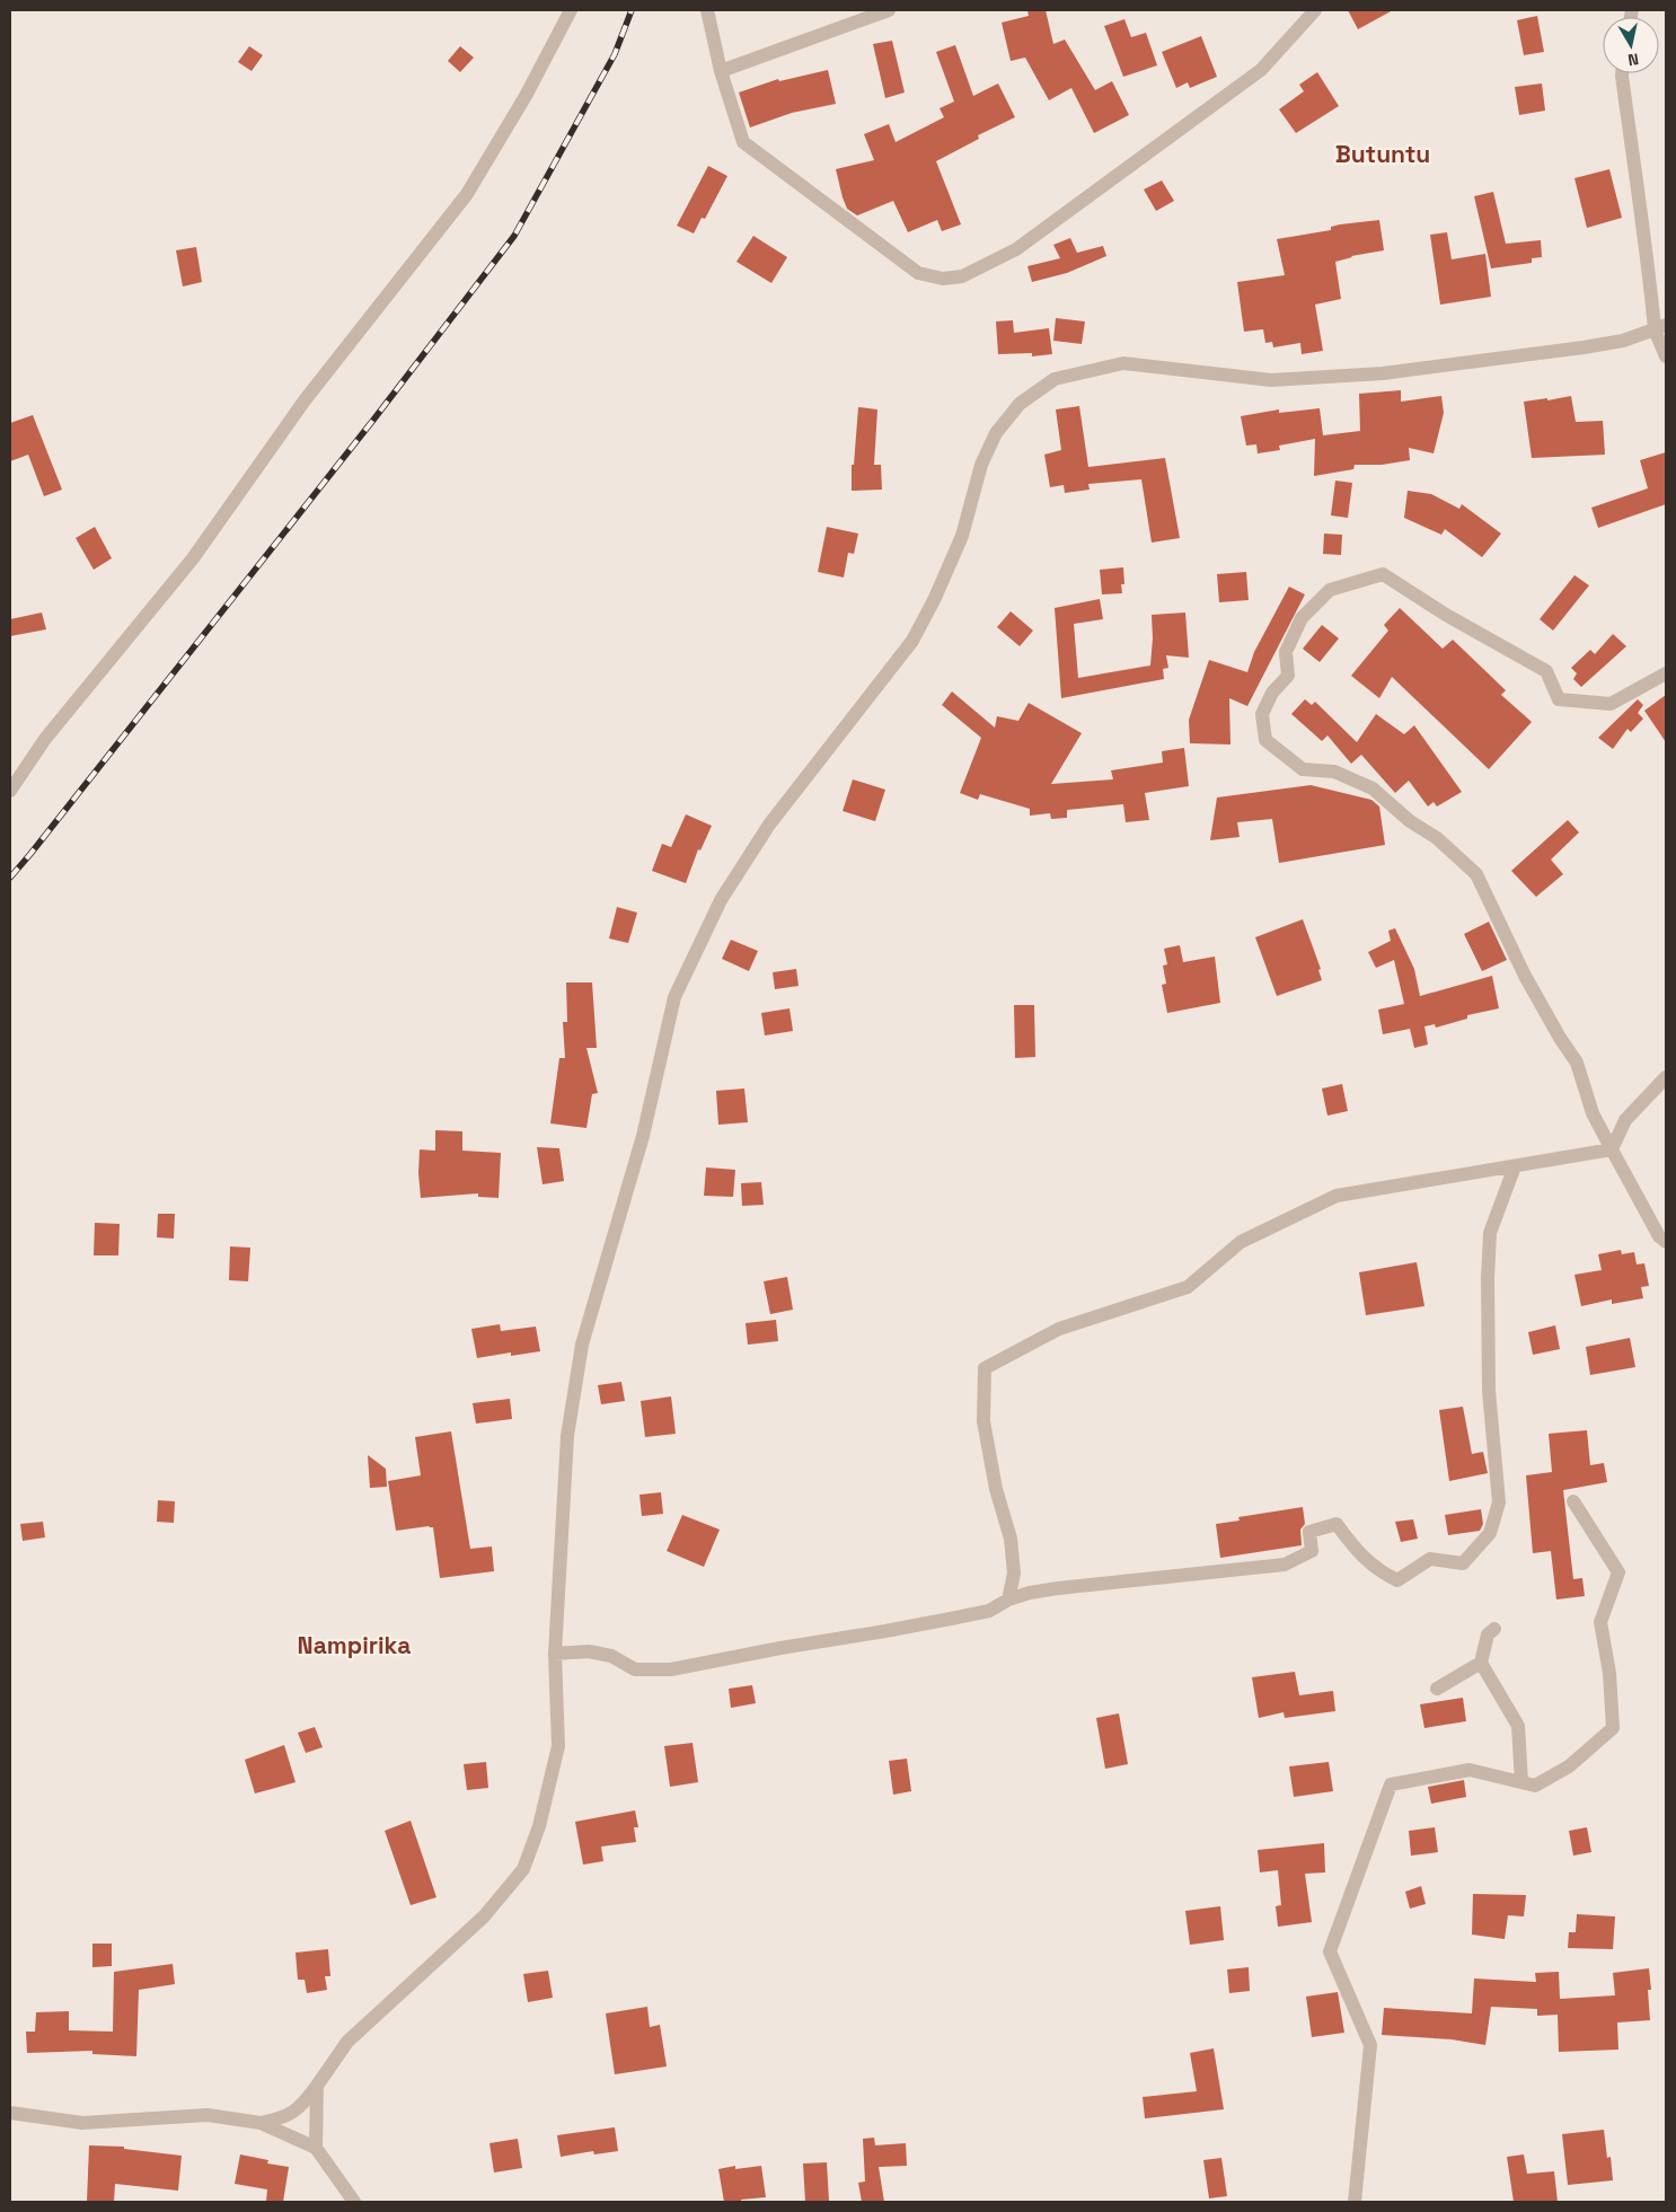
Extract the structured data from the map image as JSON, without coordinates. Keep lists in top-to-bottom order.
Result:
{
  "districts": ["Butuntu", "Nampirika"],
  "north": "bottom"
}
